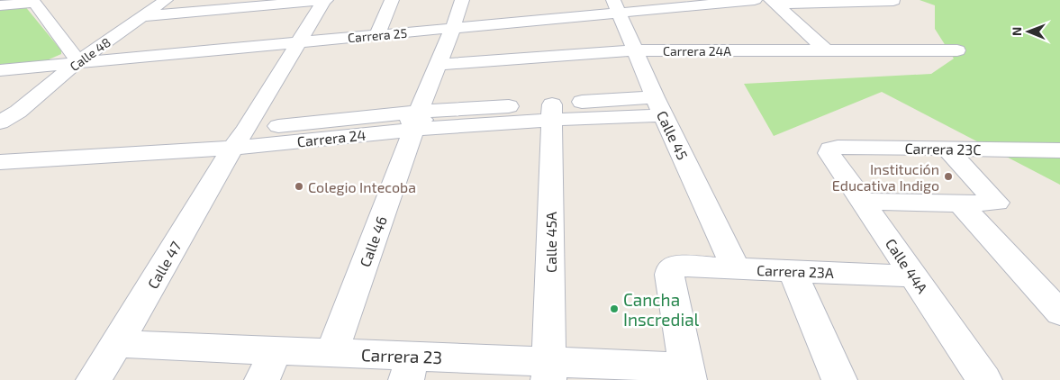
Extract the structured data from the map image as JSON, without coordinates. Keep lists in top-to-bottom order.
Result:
{
  "streets": {
    "street": [
      "Carrera 25",
      "Carrera 24A",
      "Calle 48",
      "Calle 45",
      "Carrera 24",
      "Carrera 23C",
      "Calle 46",
      "Calle 45A",
      "Calle 47",
      "Calle 44A",
      "Carrera 23A",
      "Carrera 23"
    ]
  },
  "crossings": [
    ["Carrera 25", "Calle 48"],
    ["Carrera 25", "Calle 45"],
    ["Carrera 25", "Calle 46"],
    ["Carrera 25", "Calle 47"],
    ["Carrera 24A", "Calle 45"],
    ["Carrera 24A", "Calle 46"],
    ["Calle 45", "Carrera 24"],
    ["Calle 45", "Carrera 23A"],
    ["Carrera 24", "Calle 46"],
    ["Carrera 24", "Calle 45A"],
    ["Carrera 24", "Calle 47"],
    ["Carrera 23C", "Calle 44A"],
    ["Calle 46", "Carrera 23"],
    ["Calle 45A", "Carrera 23"],
    ["Calle 47", "Carrera 23"],
    ["Calle 44A", "Carrera 23A"],
    ["Carrera 23A", "Carrera 23"]
  ],
  "places": ["Institución Educativa Indigo", "Colegio Intecoba", "Cancha Inscredial"],
  "north": "left"
}
